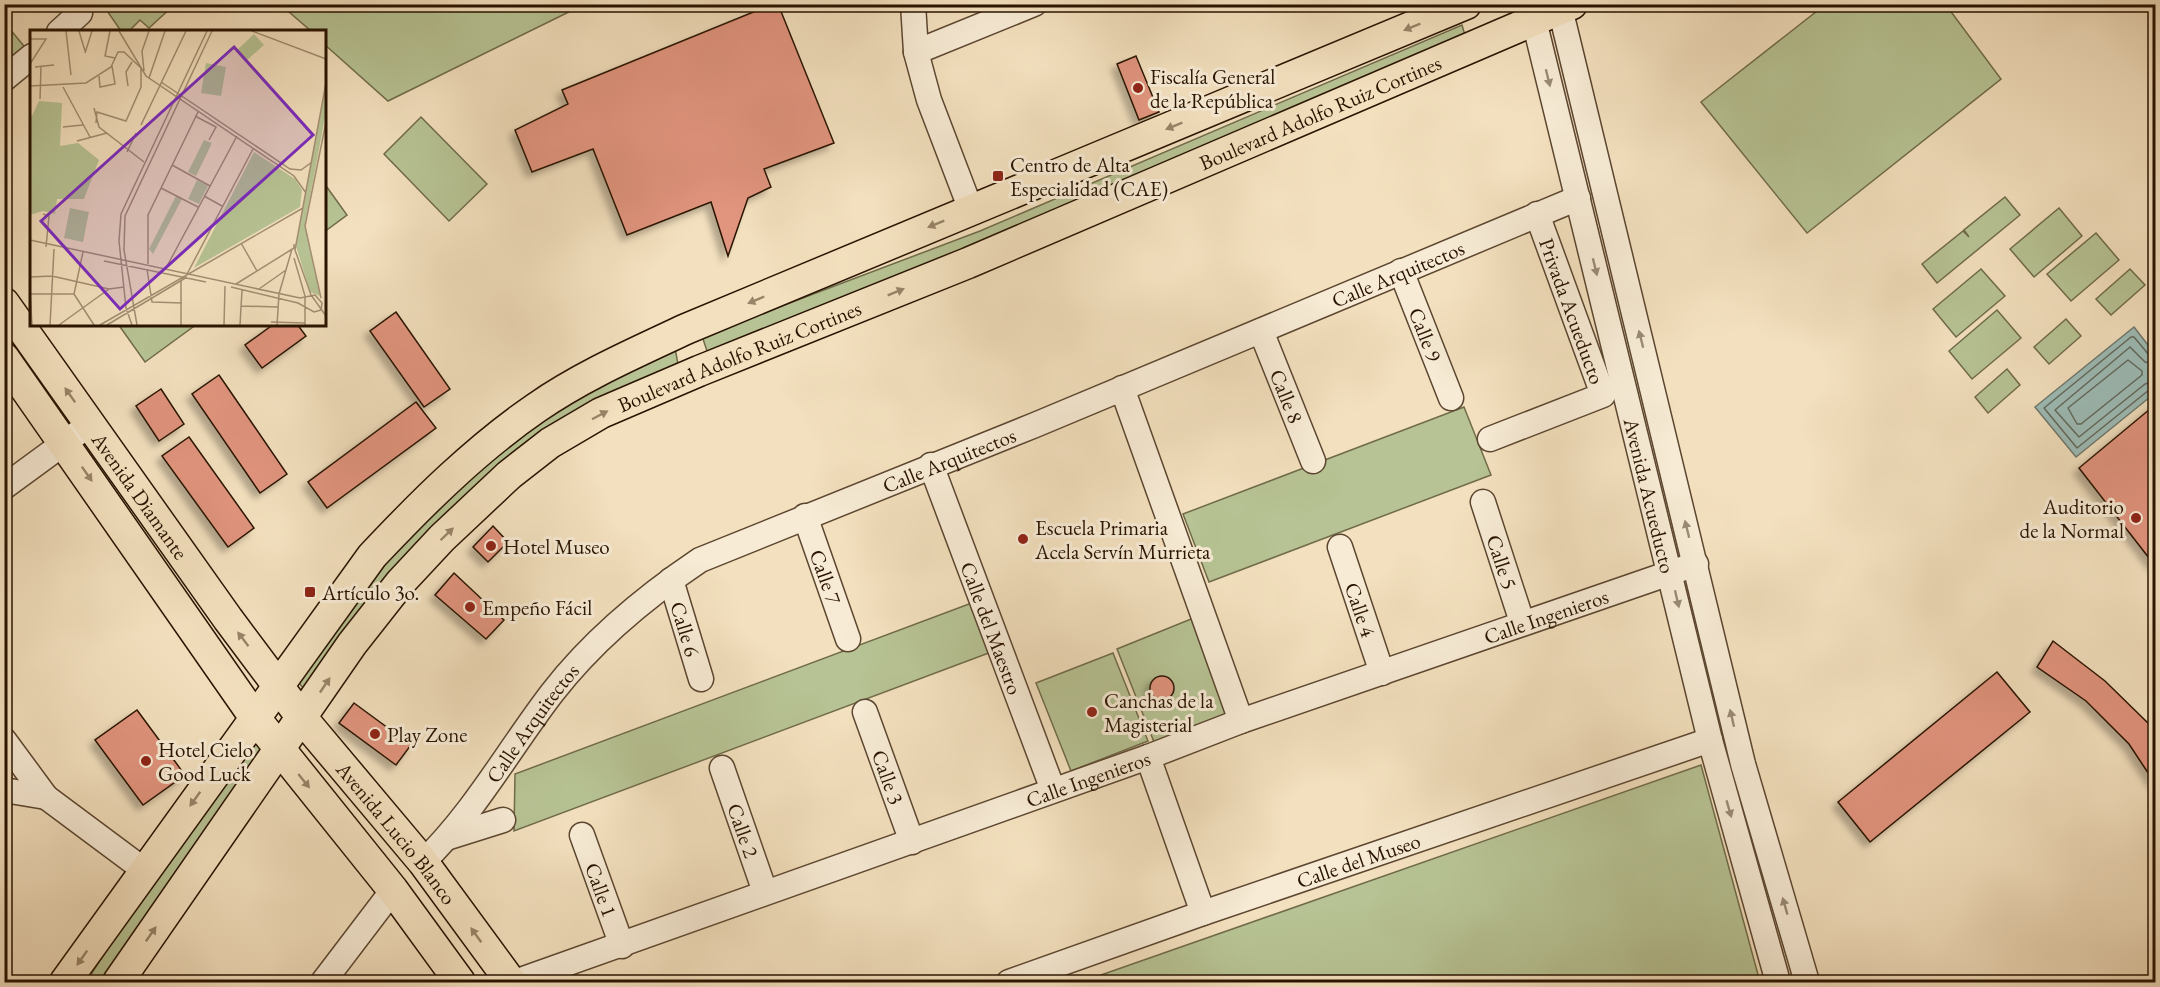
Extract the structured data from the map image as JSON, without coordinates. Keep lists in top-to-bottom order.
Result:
{
  "streets": {
    "main road": ["Boulevard Adolfo Ruiz Cortines", "Avenida Diamante", "Avenida Lucio Blanco"],
    "street": [
      "Calle Arquitectos",
      "Privada Acueducto",
      "Calle 9",
      "Calle 8",
      "Avenida Acueducto",
      "Calle 5",
      "Calle 7",
      "Calle 4",
      "Calle Ingenieros",
      "Calle del Maestro",
      "Calle 6",
      "Calle 3",
      "Calle 2",
      "Calle del Museo",
      "Calle 1"
    ]
  },
  "crossings": [
    ["Boulevard Adolfo Ruiz Cortines", "Avenida Acueducto"],
    ["Boulevard Adolfo Ruiz Cortines", "Avenida Diamante"],
    ["Boulevard Adolfo Ruiz Cortines", "Avenida Lucio Blanco"],
    ["Calle Arquitectos", "Privada Acueducto"],
    ["Calle Arquitectos", "Calle 9"],
    ["Calle Arquitectos", "Calle 8"],
    ["Calle Arquitectos", "Avenida Acueducto"],
    ["Calle Arquitectos", "Calle 7"],
    ["Calle Arquitectos", "Calle del Maestro"],
    ["Calle Arquitectos", "Calle 6"],
    ["Calle Arquitectos", "Avenida Lucio Blanco"],
    ["Avenida Acueducto", "Calle Ingenieros"],
    ["Avenida Acueducto", "Calle del Museo"],
    ["Avenida Diamante", "Avenida Lucio Blanco"],
    ["Calle 5", "Calle Ingenieros"],
    ["Calle 4", "Calle Ingenieros"],
    ["Calle Ingenieros", "Calle del Maestro"],
    ["Calle Ingenieros", "Calle 3"],
    ["Calle Ingenieros", "Calle 2"],
    ["Calle Ingenieros", "Avenida Lucio Blanco"],
    ["Calle Ingenieros", "Calle 1"]
  ],
  "places": {
    "other": [
      "Fiscalía General de la República",
      "Auditorio de la Normal",
      "Escuela Primaria Acela Servín Murrieta",
      "Hotel Museo",
      "Empeño Fácil",
      "Canchas de la Magisterial",
      "Play Zone",
      "Hotel Cielo Good Luck"
    ],
    "transit": ["Centro de Alta Especialidad (CAE)", "Artículo 3o."]
  }
}
